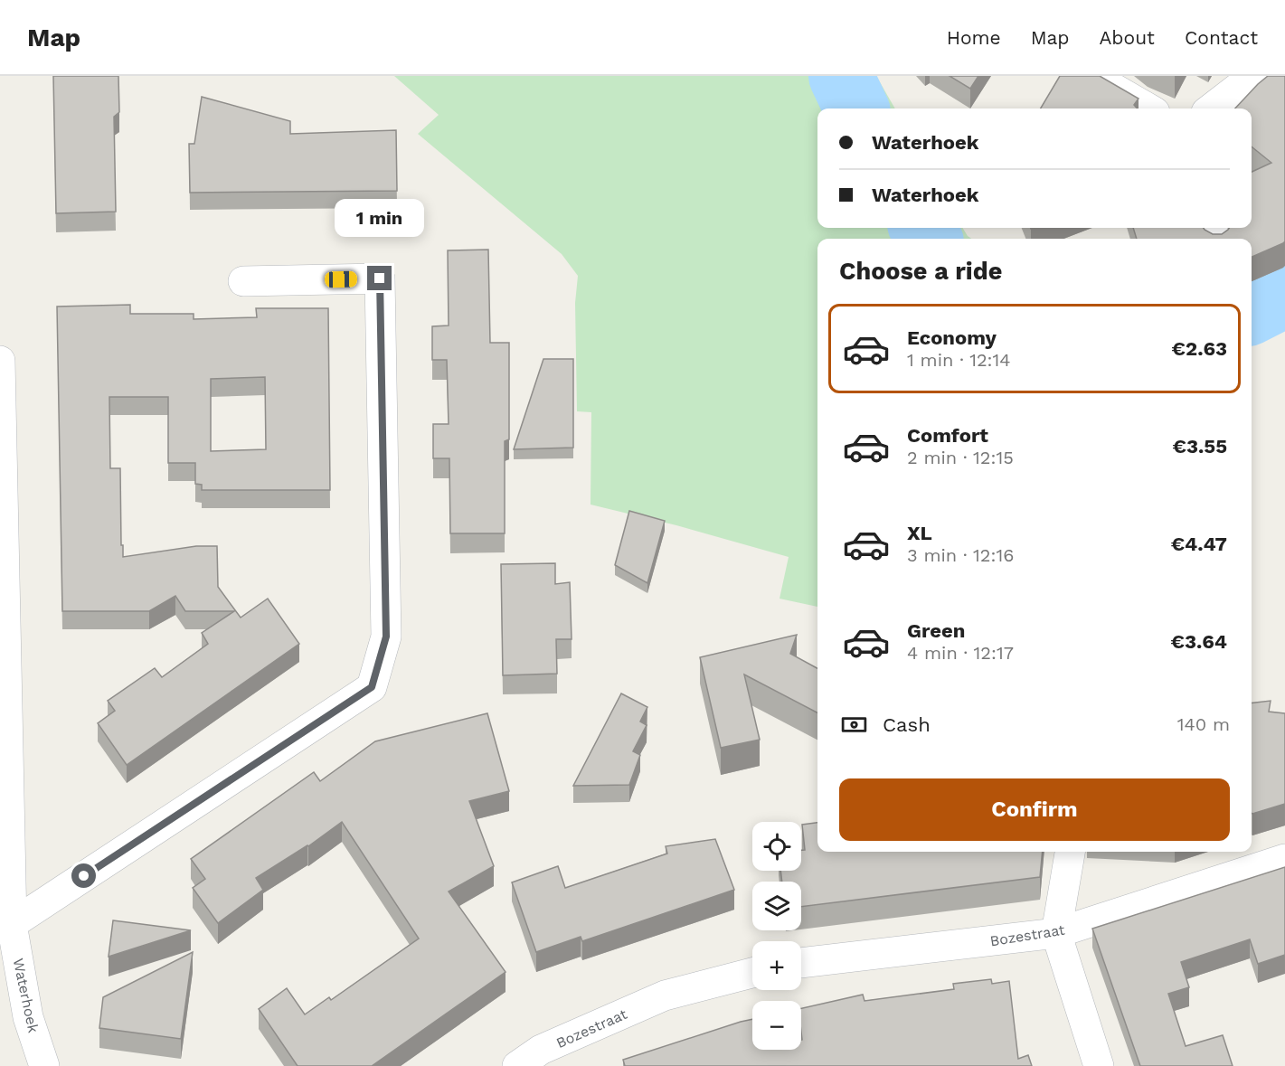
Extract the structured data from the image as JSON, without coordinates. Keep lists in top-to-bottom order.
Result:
{
  "streets": {
    "street": ["Bozestraat", "Waterhoek"]
  },
  "page": {
    "header": "Map",
    "nav": [
      "Home",
      "Map",
      "About",
      "Contact"
    ],
    "banner": ["Waterhoek", "Waterhoek"],
    "bubble": "1 min",
    "heading": "Choose a ride",
    "list": [
      {
        "name": "Economy",
        "note": "1 min · 12:14",
        "value": "€2.63"
      },
      {
        "name": "Comfort",
        "note": "2 min · 12:15",
        "value": "€3.55"
      },
      {
        "name": "XL",
        "note": "3 min · 12:16",
        "value": "€4.47"
      },
      {
        "name": "Green",
        "note": "4 min · 12:17",
        "value": "€3.64"
      }
    ],
    "pay": ["Cash", "140 m"],
    "buttons": "Confirm",
    "map_buttons": ["+", "−"]
  }
}
